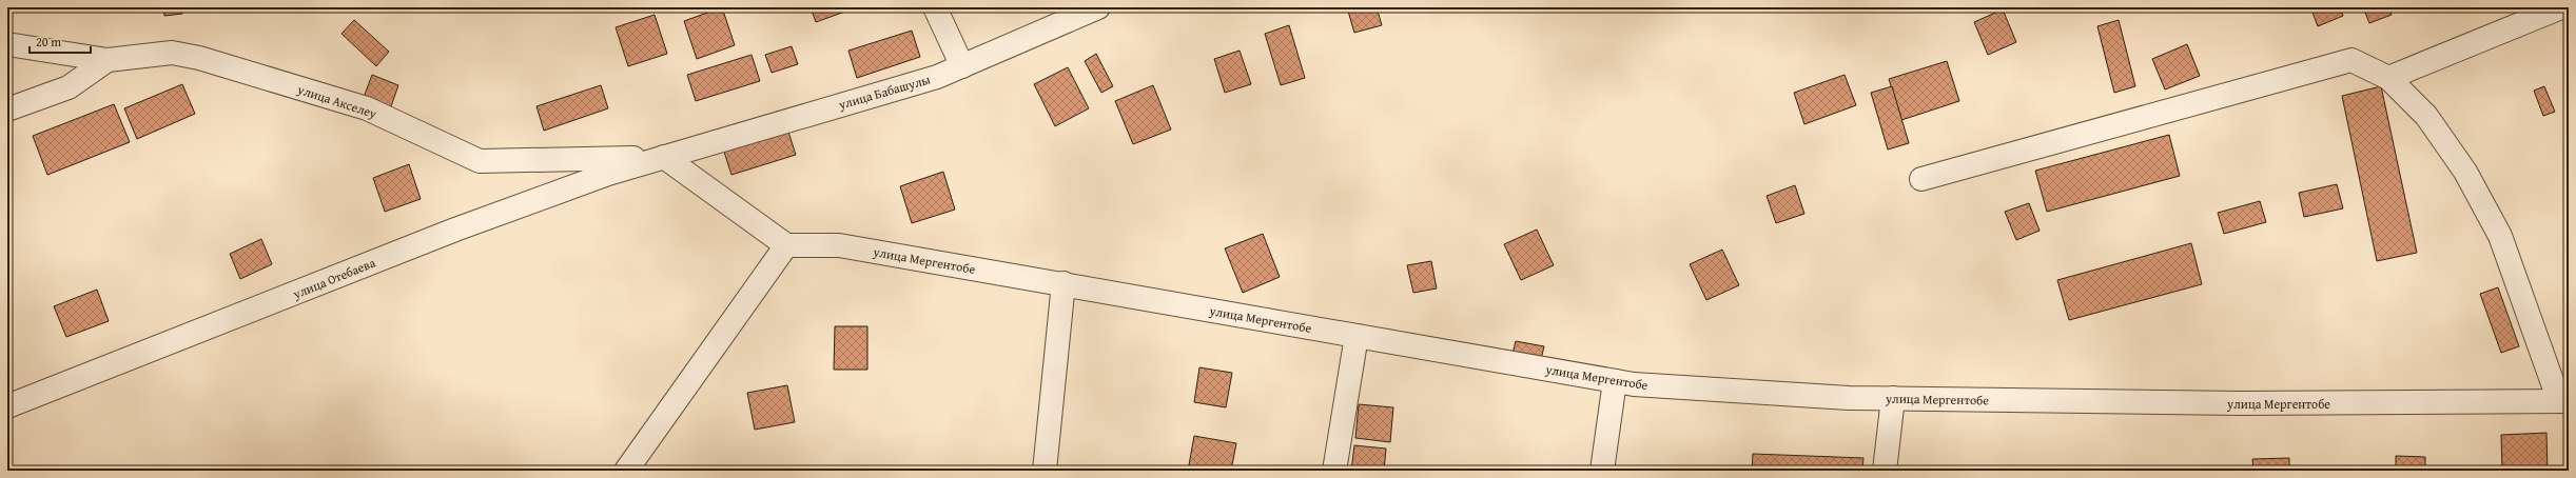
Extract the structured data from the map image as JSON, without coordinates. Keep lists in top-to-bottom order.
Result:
{
  "streets": {
    "street": [
      "улица Бабашулы",
      "улица Акселеу",
      "улица Мергентобе",
      "улица Отебаева"
    ]
  },
  "crossings": [
    ["улица Бабашулы", "улица Акселеу"],
    ["улица Бабашулы", "улица Отебаева"],
    ["улица Акселеу", "улица Отебаева"]
  ],
  "scale_bar": "20 m"
}
